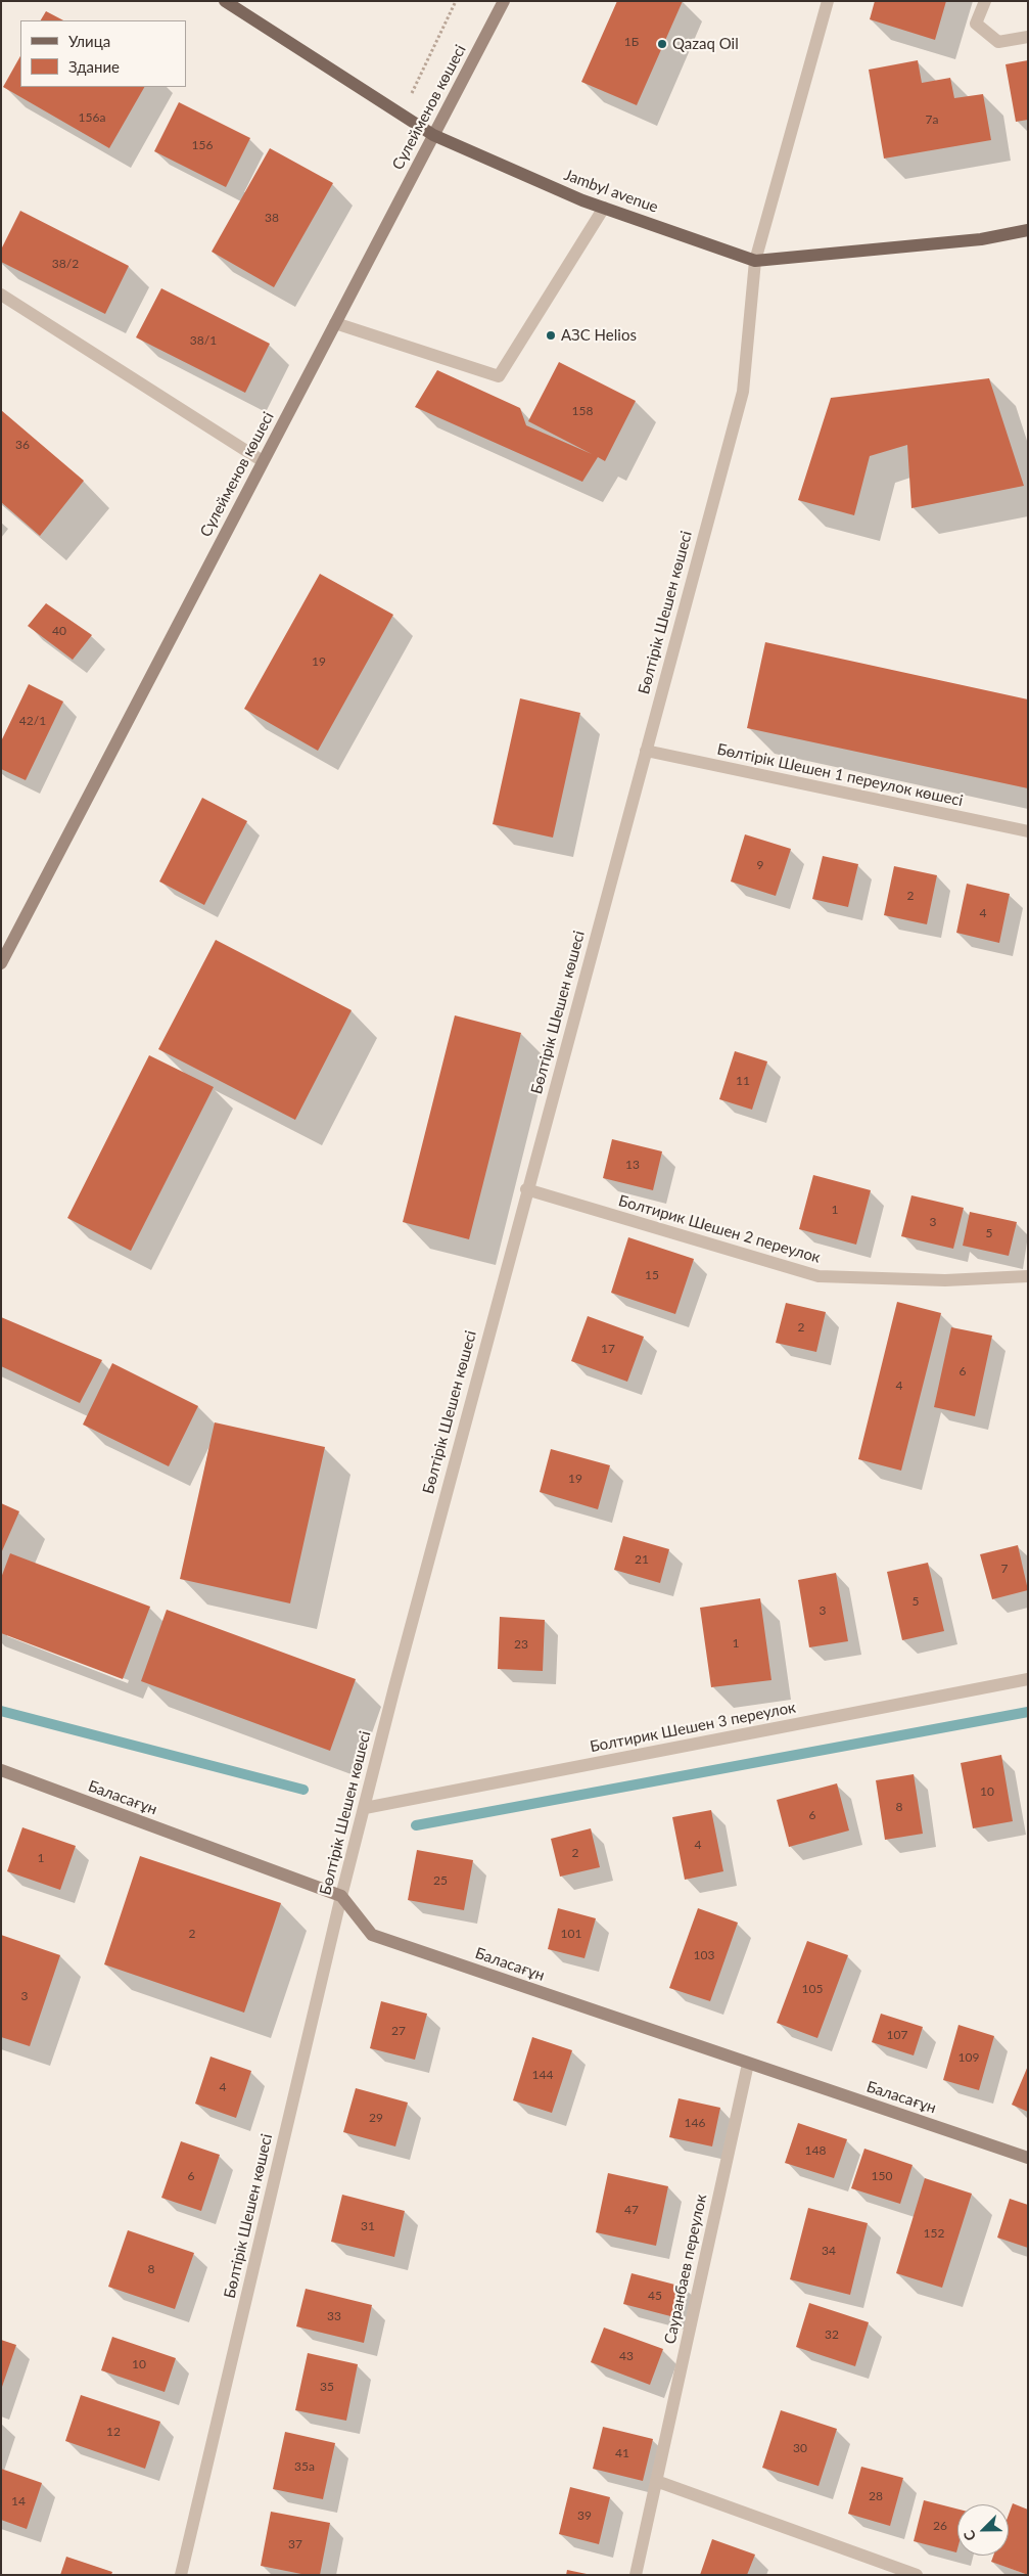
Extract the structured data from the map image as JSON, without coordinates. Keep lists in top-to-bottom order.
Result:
{
  "streets": {
    "main road": ["Jambyl avenue"],
    "street": [
      "Сүлейменов көшесі",
      "Бөлтірік Шешен көшесі",
      "Бөлтірік Шешен 1 переулок көшесі",
      "Болтирик Шешен 2 переулок",
      "Болтирик Шешен 3 переулок",
      "Баласағұн",
      "Сауранбаев переулок"
    ]
  },
  "crossings": [
    ["Сүлейменов көшесі", "Jambyl avenue"],
    ["Jambyl avenue", "Бөлтірік Шешен көшесі"],
    ["Бөлтірік Шешен көшесі", "Бөлтірік Шешен 1 переулок көшесі"],
    ["Бөлтірік Шешен көшесі", "Болтирик Шешен 2 переулок"],
    ["Бөлтірік Шешен көшесі", "Болтирик Шешен 3 переулок"],
    ["Бөлтірік Шешен көшесі", "Баласағұн"],
    ["Баласағұн", "Сауранбаев переулок"]
  ],
  "places": ["Qazaq Oil", "АЗС Helios"],
  "house_numbers": [
    "1Б",
    "156а",
    "7а",
    "156",
    "38",
    "38/2",
    "38/1",
    "158",
    "36",
    "40",
    "19",
    "42/1",
    "9",
    "2",
    "4",
    "11",
    "13",
    "1",
    "3",
    "5",
    "15",
    "2",
    "17",
    "6",
    "4",
    "19",
    "21",
    "7",
    "5",
    "3",
    "1",
    "23",
    "10",
    "8",
    "6",
    "4",
    "2",
    "1",
    "25",
    "2",
    "101",
    "103",
    "105",
    "3",
    "27",
    "107",
    "109",
    "144",
    "4",
    "29",
    "146",
    "148",
    "6",
    "150",
    "47",
    "31",
    "152",
    "34",
    "8",
    "45",
    "33",
    "32",
    "43",
    "10",
    "35",
    "12",
    "30",
    "41",
    "35а",
    "28",
    "14",
    "39",
    "26",
    "37"
  ],
  "legend": ["Улица", "Здание"],
  "north": "bottom left"
}
